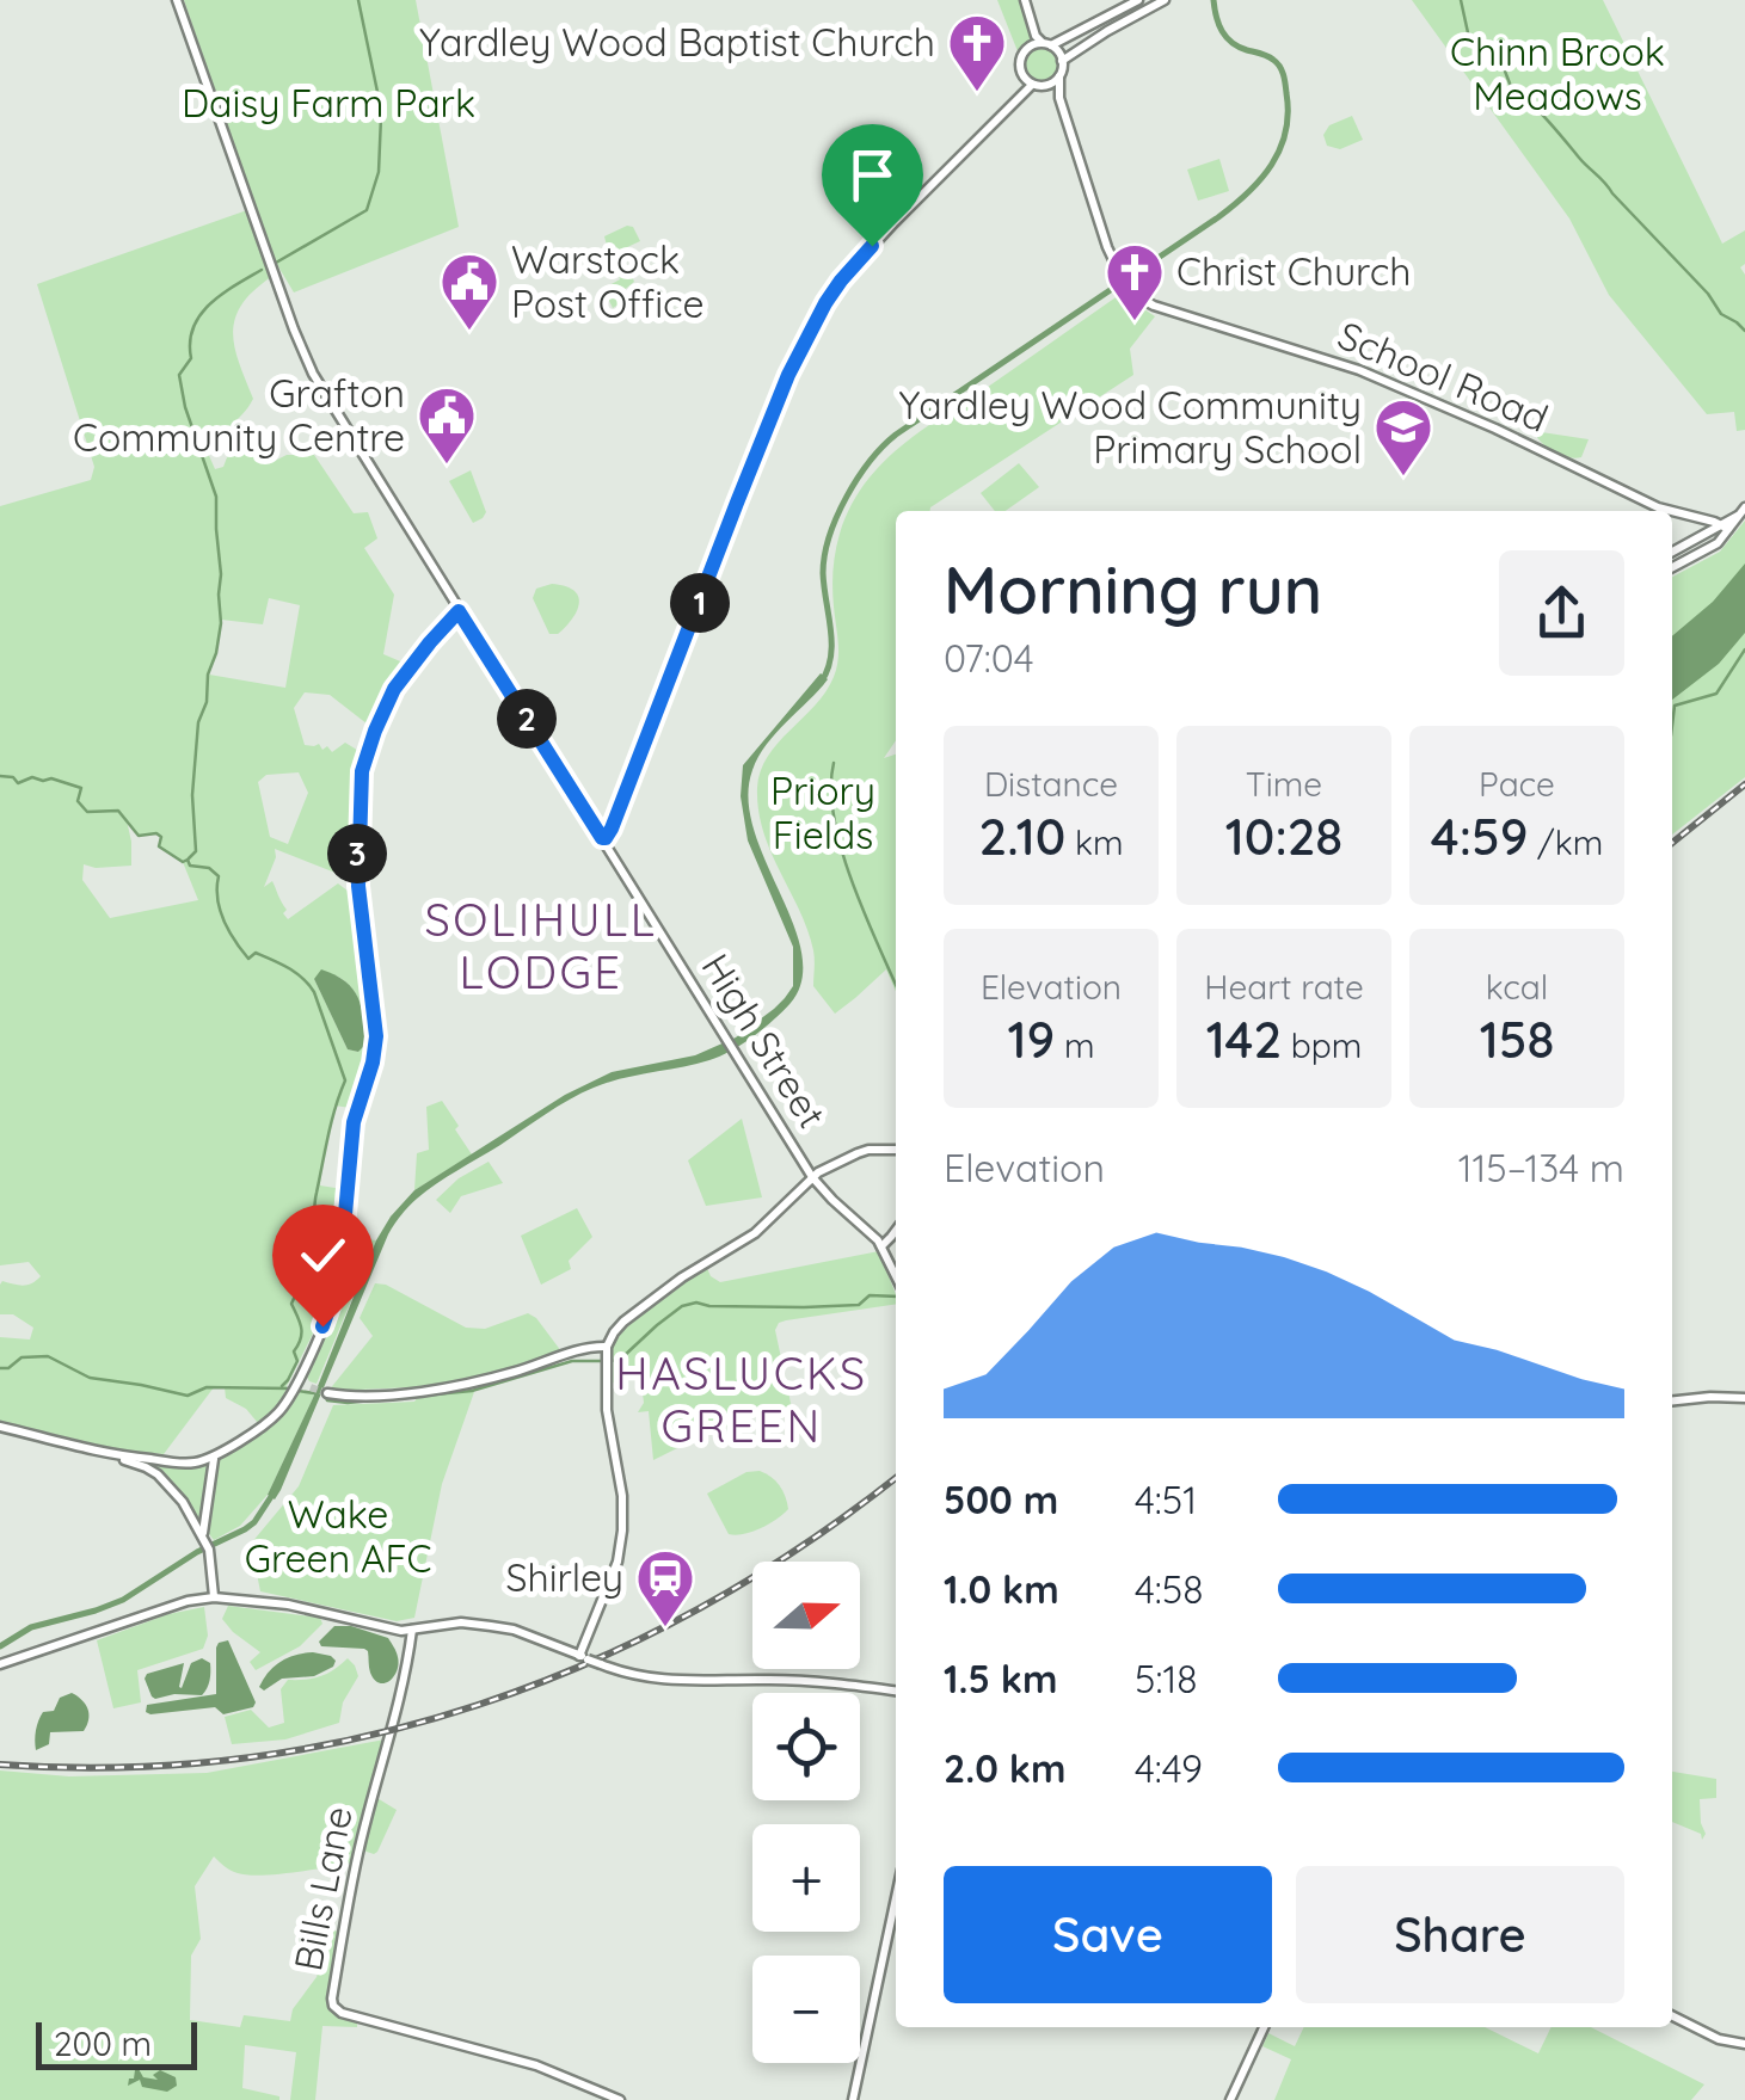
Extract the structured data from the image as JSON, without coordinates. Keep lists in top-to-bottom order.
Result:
{
  "streets": {
    "street": ["School Road", "High Street", "Bills Lane"]
  },
  "districts": ["SOLIHULL LODGE", "HASLUCKS GREEN"],
  "parks": [
    "Chinn Brook Meadows",
    "Daisy Farm Park",
    "Priory Fields",
    "Wake Green AFC"
  ],
  "places": {
    "church": ["Yardley Wood Baptist Church", "Christ Church"],
    "public building": ["Warstock Post Office", "Grafton Community Centre"],
    "school or university": ["Yardley Wood Community Primary School"],
    "station": ["Shirley"]
  },
  "scale_bar": "200 m",
  "north": "right",
  "page": {
    "heading": ["Morning run", "07:04"],
    "pins": ["1", "2", "3"],
    "stats": [
      ["Distance", "2.10 km"],
      ["Time", "10:28"],
      ["Pace", "4:59 /km"],
      ["Elevation", "19 m"],
      ["Heart rate", "142 bpm"],
      ["kcal", "158"]
    ],
    "chart": ["Elevation", "115–134 m"],
    "list": [
      {
        "name": "500 m",
        "note": "4:51"
      },
      {
        "name": "1.0 km",
        "note": "4:58"
      },
      {
        "name": "1.5 km",
        "note": "5:18"
      },
      {
        "name": "2.0 km",
        "note": "4:49"
      }
    ],
    "map_buttons": ["+", "−"],
    "buttons": ["Save", "Share"],
    "scale": "200 m"
  }
}
